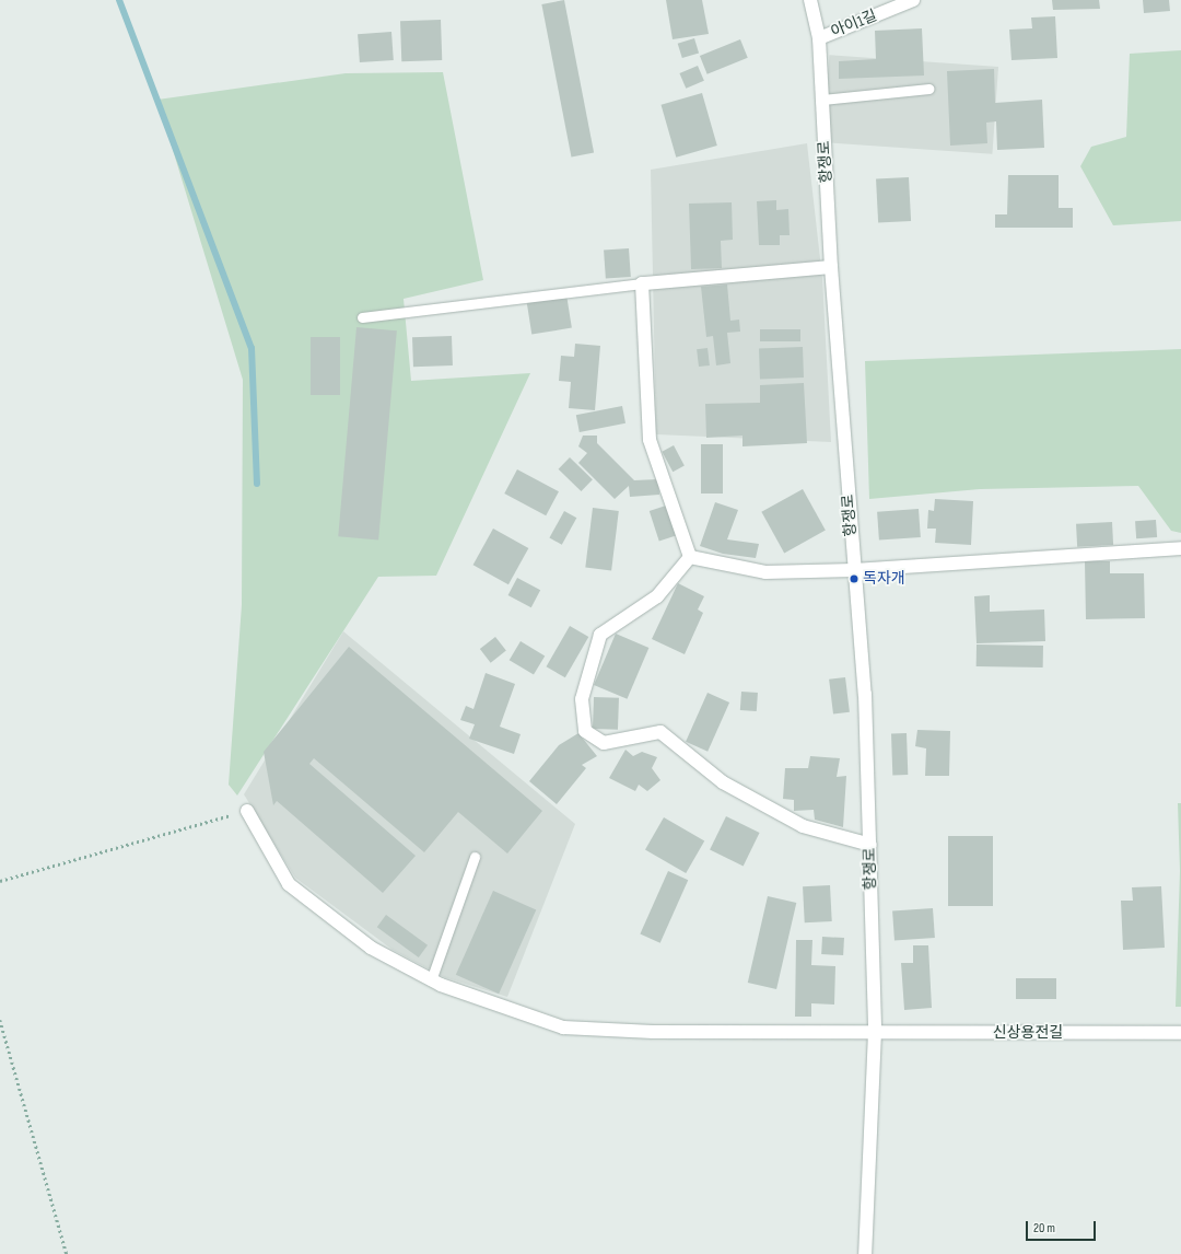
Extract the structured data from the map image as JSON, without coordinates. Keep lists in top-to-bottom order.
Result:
{
  "streets": {
    "street": ["아이1길", "항쟁로", "신상용전길"]
  },
  "crossings": [
    ["아이1길", "항쟁로"],
    ["항쟁로", "신상용전길"]
  ],
  "places": ["독자개"],
  "scale_bar": "20 m"
}
